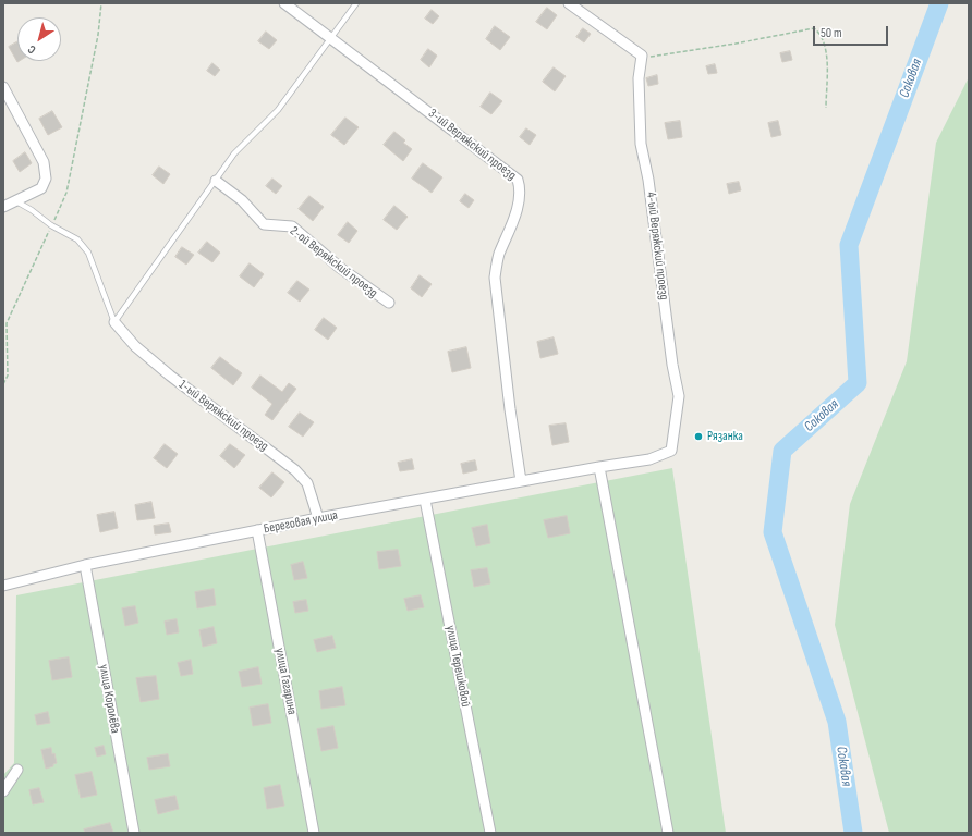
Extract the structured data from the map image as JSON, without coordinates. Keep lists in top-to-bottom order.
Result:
{
  "streets": {
    "street": [
      "3-ий Веряжский проезд",
      "4-ый Веряжский проезд",
      "2-ой Веряжский проезд",
      "1-ый Веряжский проезд",
      "Береговая улица",
      "улица Терешковой",
      "улица Гагарина",
      "улица Королёва"
    ]
  },
  "crossings": [
    ["3-ий Веряжский проезд", "Береговая улица"],
    ["4-ый Веряжский проезд", "Береговая улица"],
    ["1-ый Веряжский проезд", "Береговая улица"],
    ["Береговая улица", "улица Терешковой"],
    ["Береговая улица", "улица Гагарина"],
    ["Береговая улица", "улица Королёва"]
  ],
  "water": ["Соковая"],
  "places": ["Рязанка"],
  "scale_bar": "50 m",
  "north": "bottom left"
}
